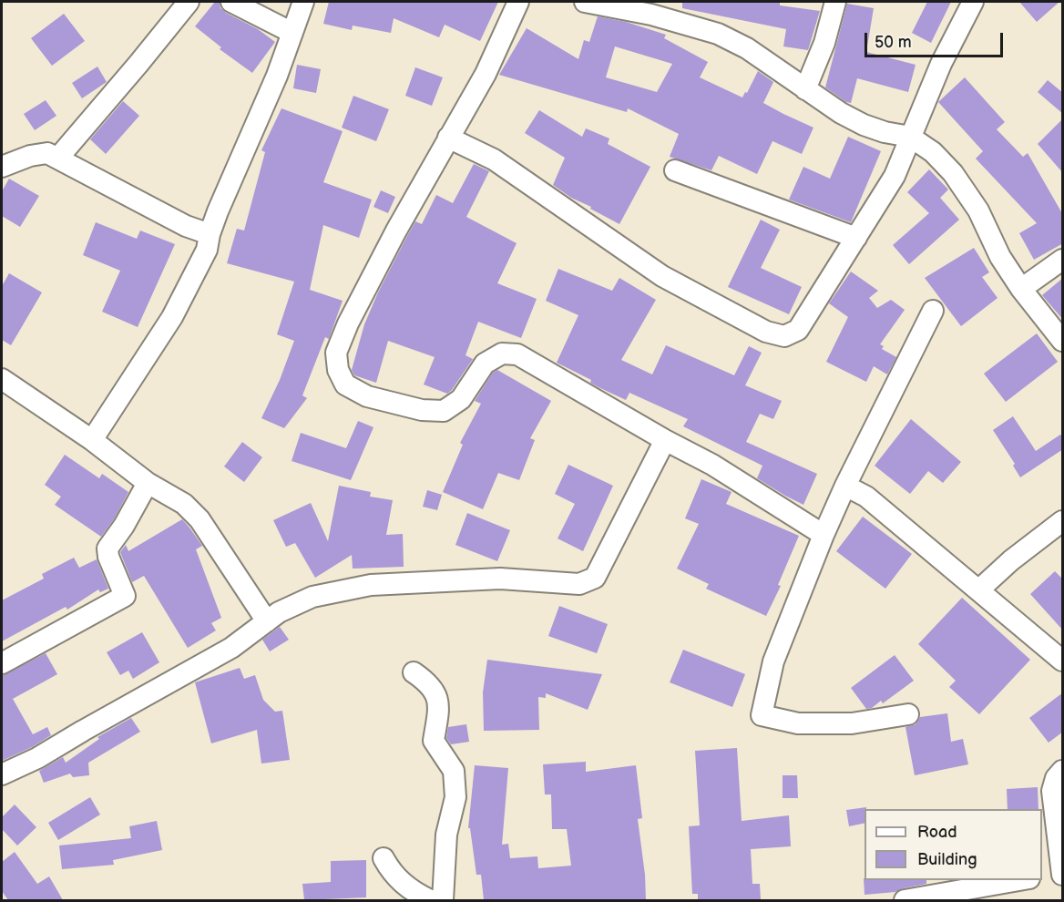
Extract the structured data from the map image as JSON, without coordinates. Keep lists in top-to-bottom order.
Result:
{
  "legend": ["Road", "Building"],
  "scale_bar": "50 m"
}
